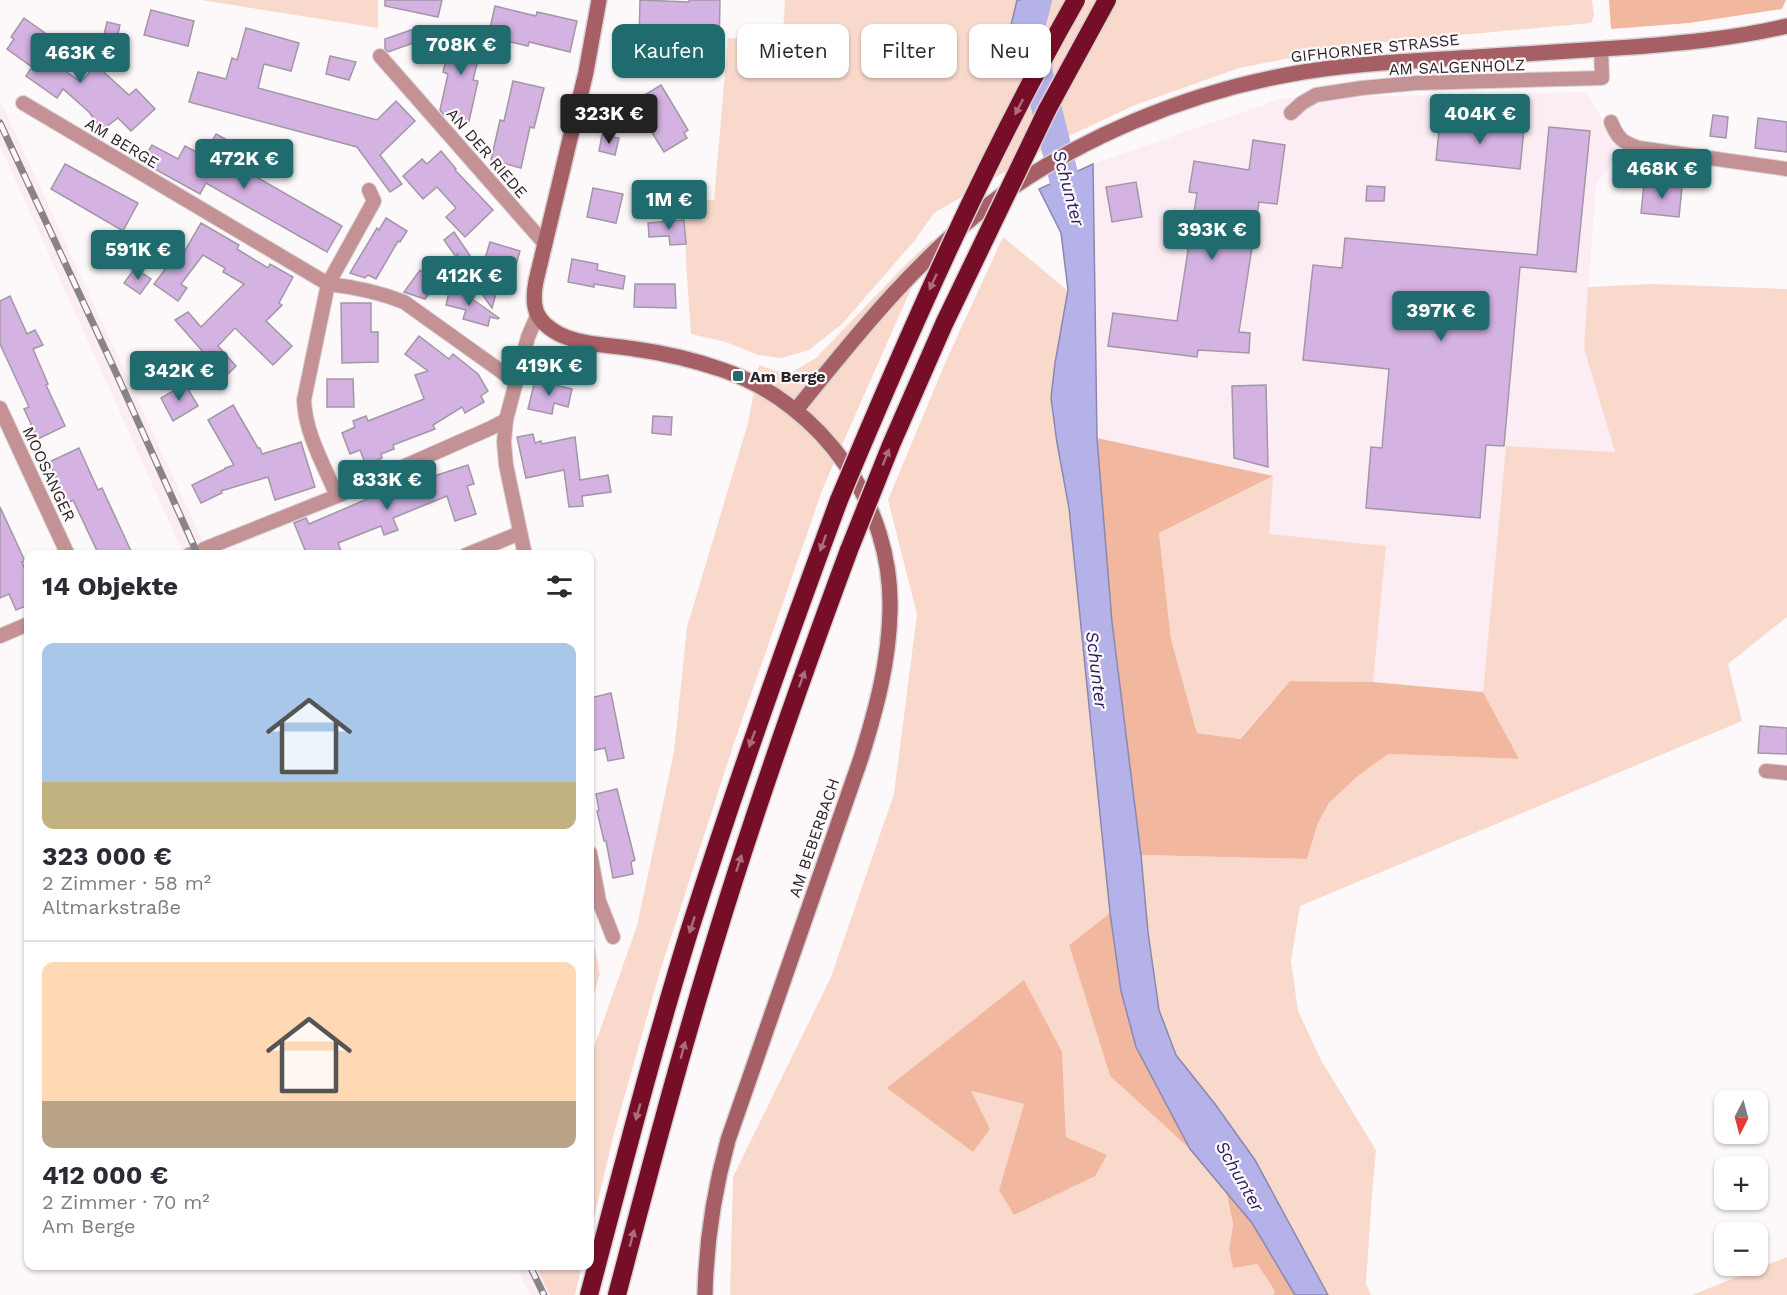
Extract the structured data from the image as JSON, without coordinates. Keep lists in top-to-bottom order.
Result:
{
  "streets": {
    "main road": ["GIFHORNER STRASSE", "AM BEBERBACH"],
    "street": [
      "AM SALGENHOLZ",
      "AM BERGE",
      "AN DER RIEDE",
      "MOOSANGER"
    ]
  },
  "crossings": [
    ["GIFHORNER STRASSE", "AM SALGENHOLZ"],
    ["GIFHORNER STRASSE", "AM BEBERBACH"]
  ],
  "water": ["Schunter"],
  "places": {
    "transit": ["Am Berge"]
  },
  "north": "bottom",
  "page": {
    "chip": [
      "Kaufen",
      "Mieten",
      "Filter",
      "Neu"
    ],
    "price": [
      "708K €",
      "463K €",
      "323K €",
      "404K €",
      "472K €",
      "468K €",
      "1M €",
      "393K €",
      "591K €",
      "412K €",
      "397K €",
      "419K €",
      "342K €",
      "833K €"
    ],
    "heading": "14 Objekte",
    "list": [
      {
        "name": "323 000 €",
        "note": "2 Zimmer · 58 m² · Altmarkstraße"
      },
      {
        "name": "412 000 €",
        "note": "2 Zimmer · 70 m² · Am Berge"
      }
    ],
    "map_buttons": ["+", "−"]
  }
}
